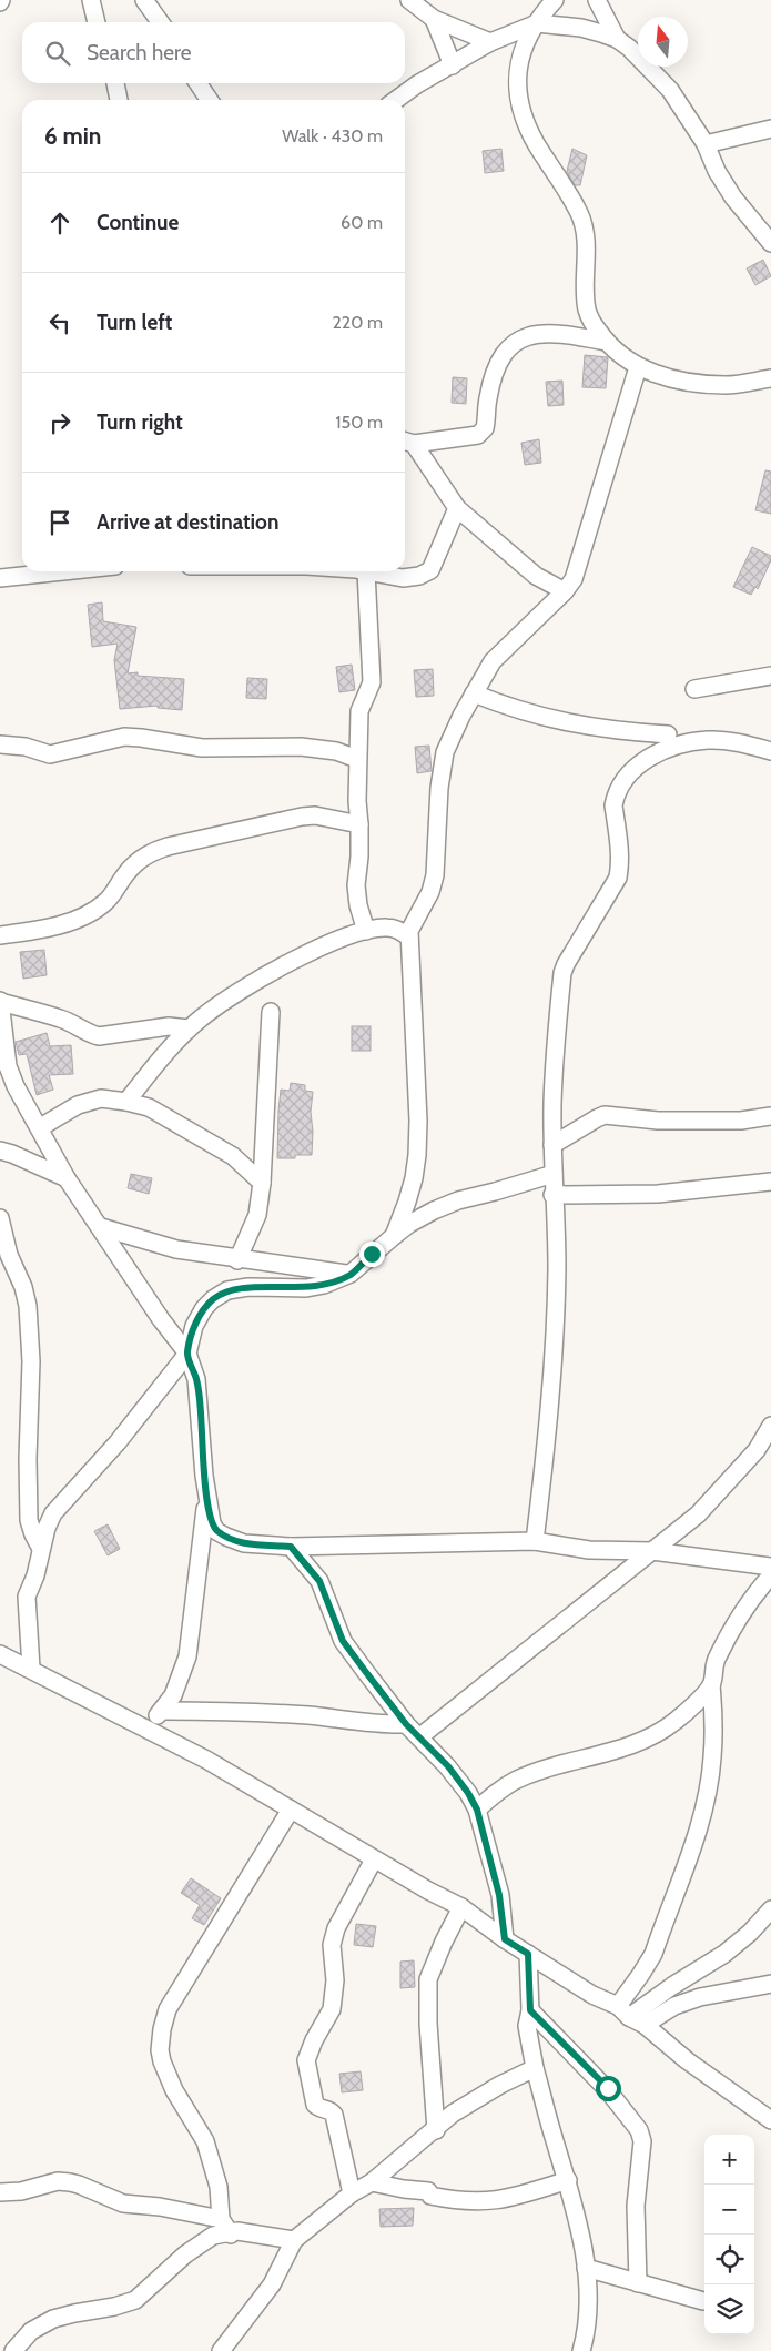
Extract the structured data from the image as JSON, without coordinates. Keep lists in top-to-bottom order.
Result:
{
  "north": "top",
  "page": {
    "search": "Search here",
    "heading": ["6 min", "Walk · 430 m"],
    "list": [
      ["Continue", "60 m"],
      ["Turn left", "220 m"],
      ["Turn right", "150 m"],
      "Arrive at destination"
    ],
    "map_buttons": ["+", "−"]
  }
}
